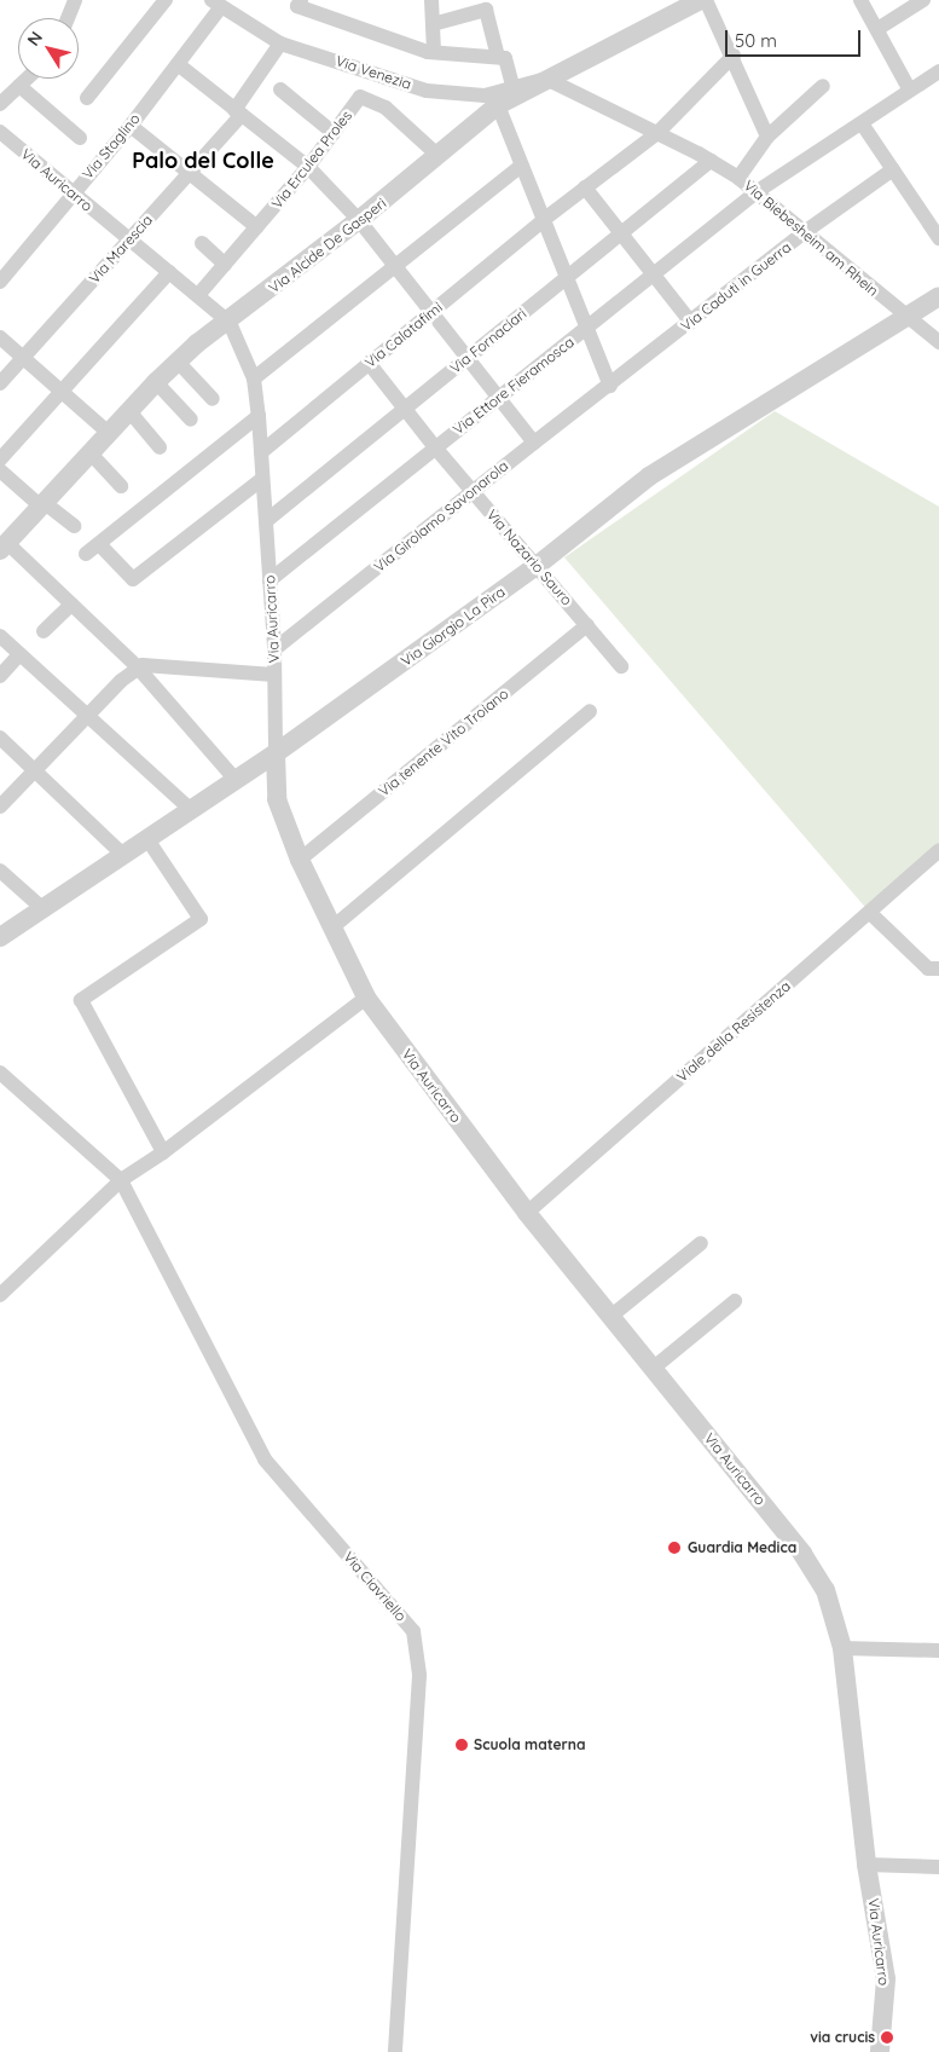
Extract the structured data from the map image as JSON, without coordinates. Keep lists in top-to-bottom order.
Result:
{
  "streets": {
    "street": [
      "Via Venezia",
      "Via Staglino",
      "Via Erculea Proles",
      "Via Auricarro",
      "Via Biebesheim am Rhein",
      "Via Alcide De Gasperi",
      "Via Marescia",
      "Via Caduti in Guerra",
      "Via Calatafimi",
      "Via Fornaciari",
      "Via Ettore Fieramosca",
      "Via Girolamo Savonarola",
      "Via Nazario Sauro",
      "Via Giorgio La Pira",
      "Via tenente Vito Troiano",
      "Viale della Resistenza",
      "Via Ciavriello"
    ]
  },
  "crossings": [
    ["Via Venezia", "Via Staglino"],
    ["Via Venezia", "Via Biebesheim am Rhein"],
    ["Via Venezia", "Via Alcide De Gasperi"],
    ["Via Venezia", "Via Marescia"],
    ["Via Staglino", "Via Auricarro"],
    ["Via Erculea Proles", "Via Auricarro"],
    ["Via Erculea Proles", "Via Alcide De Gasperi"],
    ["Via Auricarro", "Via Alcide De Gasperi"],
    ["Via Auricarro", "Via Marescia"],
    ["Via Auricarro", "Via Calatafimi"],
    ["Via Auricarro", "Via Fornaciari"],
    ["Via Auricarro", "Via Ettore Fieramosca"],
    ["Via Auricarro", "Via Girolamo Savonarola"],
    ["Via Auricarro", "Via Giorgio La Pira"],
    ["Via Auricarro", "Via tenente Vito Troiano"],
    ["Via Auricarro", "Viale della Resistenza"],
    ["Via Biebesheim am Rhein", "Via Alcide De Gasperi"],
    ["Via Biebesheim am Rhein", "Via Caduti in Guerra"],
    ["Via Biebesheim am Rhein", "Via Calatafimi"],
    ["Via Biebesheim am Rhein", "Via Fornaciari"],
    ["Via Biebesheim am Rhein", "Via Ettore Fieramosca"],
    ["Via Biebesheim am Rhein", "Via Giorgio La Pira"],
    ["Via Caduti in Guerra", "Via Girolamo Savonarola"],
    ["Via Calatafimi", "Via Nazario Sauro"],
    ["Via Fornaciari", "Via Nazario Sauro"],
    ["Via Ettore Fieramosca", "Via Nazario Sauro"],
    ["Via Girolamo Savonarola", "Via Nazario Sauro"],
    ["Via Nazario Sauro", "Via Giorgio La Pira"],
    ["Via Nazario Sauro", "Via tenente Vito Troiano"]
  ],
  "districts": ["Palo del Colle"],
  "places": ["Guardia Medica", "Scuola materna", "via crucis"],
  "scale_bar": "50 m",
  "north": "top left"
}
